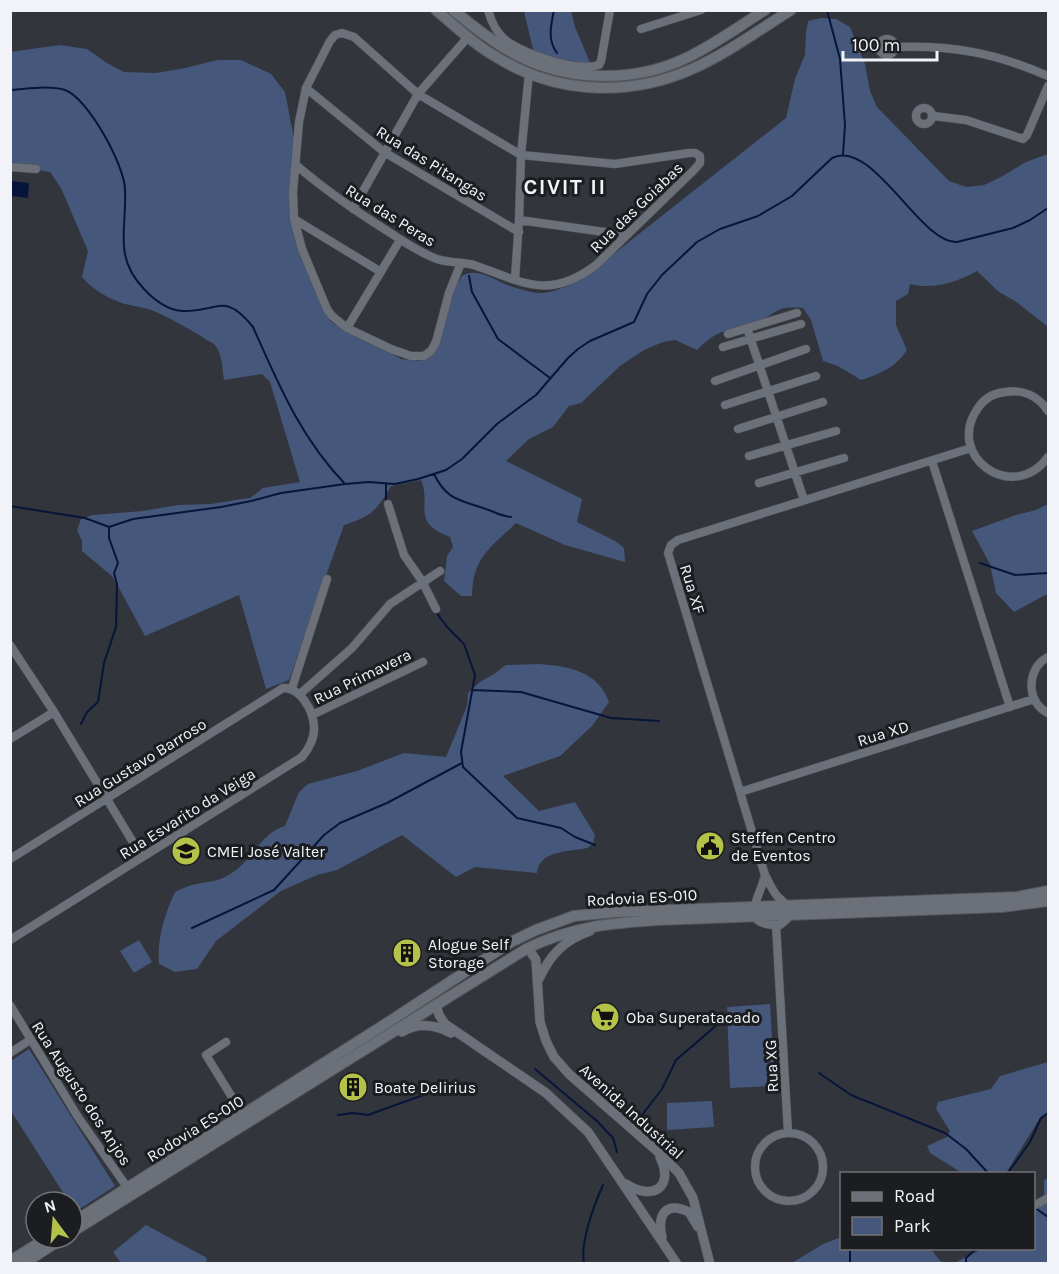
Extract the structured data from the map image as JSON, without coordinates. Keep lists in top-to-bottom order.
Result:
{
  "streets": {
    "main road": ["Rodovia ES-010"],
    "street": [
      "Rua das Pitangas",
      "Rua das Goiabas",
      "Rua das Peras",
      "Rua XF",
      "Rua Primavera",
      "Rua XD",
      "Rua Gustavo Barroso",
      "Rua Esvarito da Veiga",
      "Rua XG",
      "Rua Augusto dos Anjos",
      "Avenida Industrial"
    ]
  },
  "crossings": [
    ["Rua das Goiabas", "Rua das Peras"],
    ["Rua XF", "Rua XD"],
    ["Rua XF", "Rodovia ES-010"],
    ["Rua Primavera", "Rua Esvarito da Veiga"],
    ["Rodovia ES-010", "Rua Augusto dos Anjos"],
    ["Rodovia ES-010", "Avenida Industrial"]
  ],
  "districts": ["CIVIT II"],
  "places": {
    "public building": ["Steffen Centro de Eventos"],
    "school or university": ["CMEI José Valter"],
    "building": ["Alogue Self Storage", "Boate Delirius"],
    "supermarket": ["Oba Superatacado"]
  },
  "legend": ["Road", "Park"],
  "scale_bar": "100 m",
  "north": "top"
}
